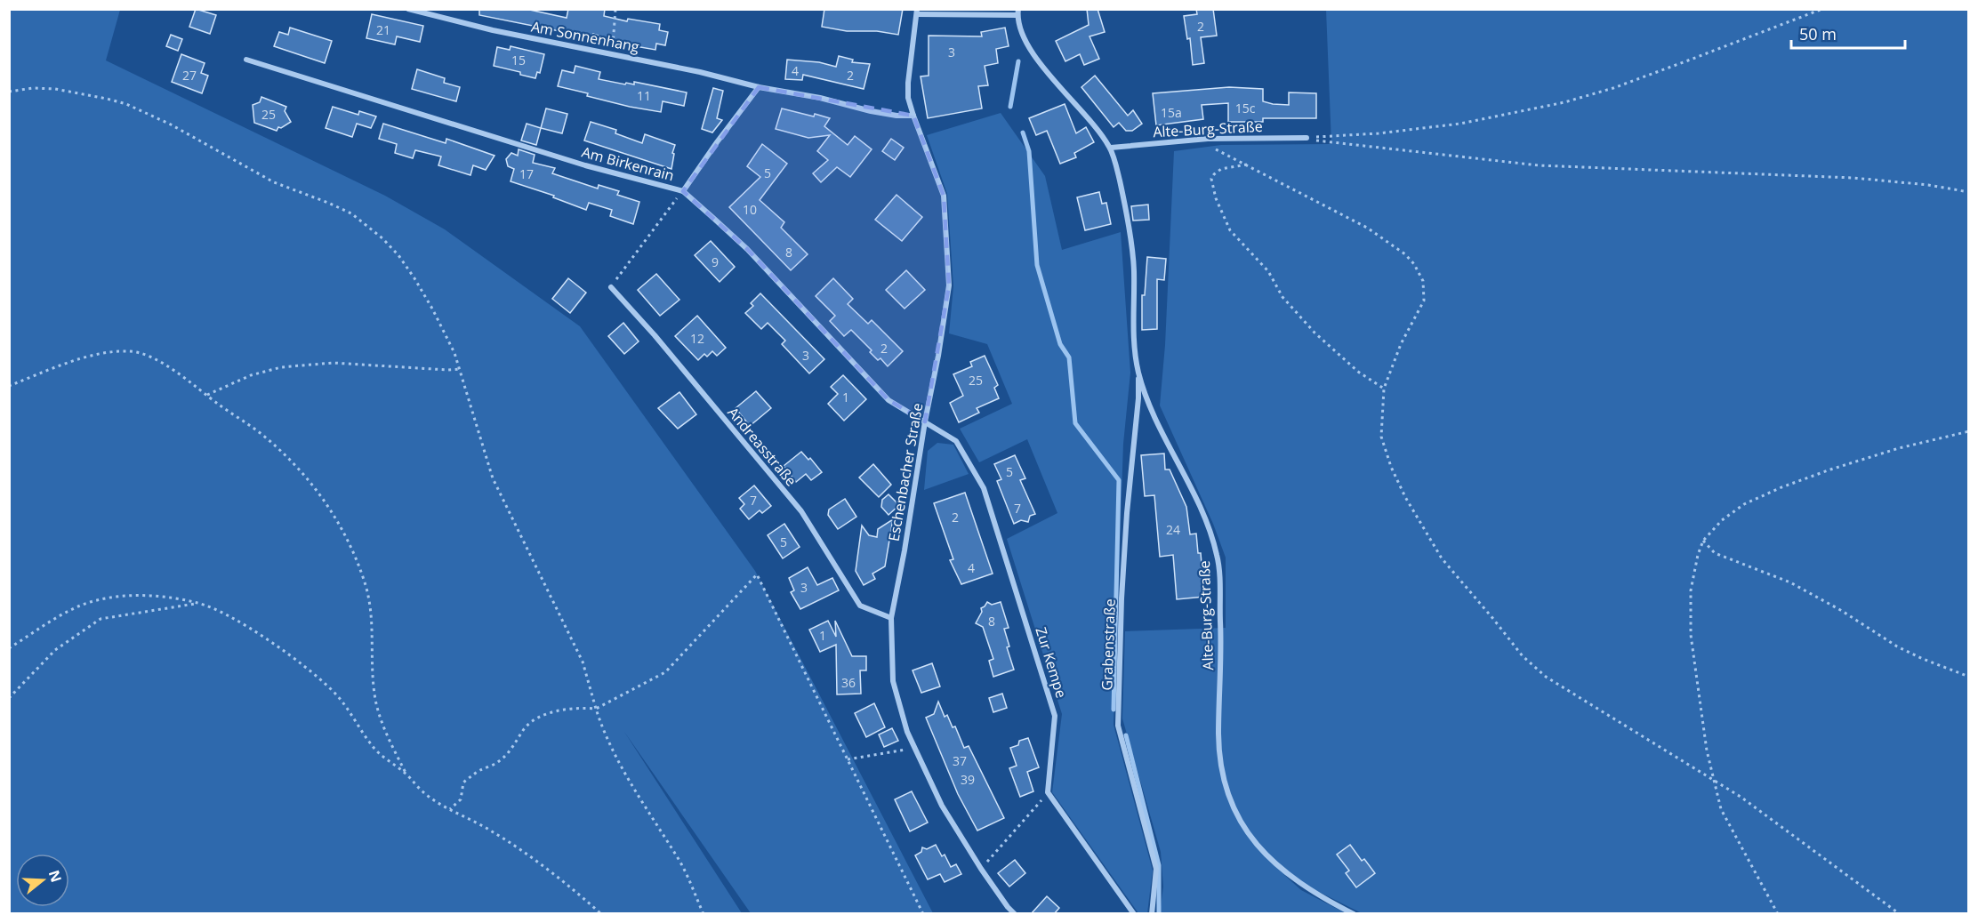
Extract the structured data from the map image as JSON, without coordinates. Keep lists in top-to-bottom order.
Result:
{
  "streets": {
    "street": [
      "Am Sonnenhang",
      "Alte-Burg-Straße",
      "Am Birkenrain",
      "Andreasstraße",
      "Eschenbacher Straße",
      "Grabenstraße",
      "Zur Kempe"
    ]
  },
  "crossings": [
    ["Am Sonnenhang", "Eschenbacher Straße"],
    ["Alte-Burg-Straße", "Grabenstraße"],
    ["Am Birkenrain", "Eschenbacher Straße"],
    ["Am Birkenrain", "Zur Kempe"],
    ["Andreasstraße", "Eschenbacher Straße"],
    ["Eschenbacher Straße", "Zur Kempe"]
  ],
  "house_numbers": [
    "2",
    "21",
    "3",
    "15",
    "4",
    "27",
    "2",
    "11",
    "15c",
    "15a",
    "25",
    "5",
    "17",
    "10",
    "8",
    "9",
    "12",
    "2",
    "3",
    "25",
    "1",
    "5",
    "7",
    "7",
    "2",
    "24",
    "5",
    "4",
    "3",
    "8",
    "1",
    "36",
    "37",
    "39"
  ],
  "scale_bar": "50 m",
  "north": "right"
}
